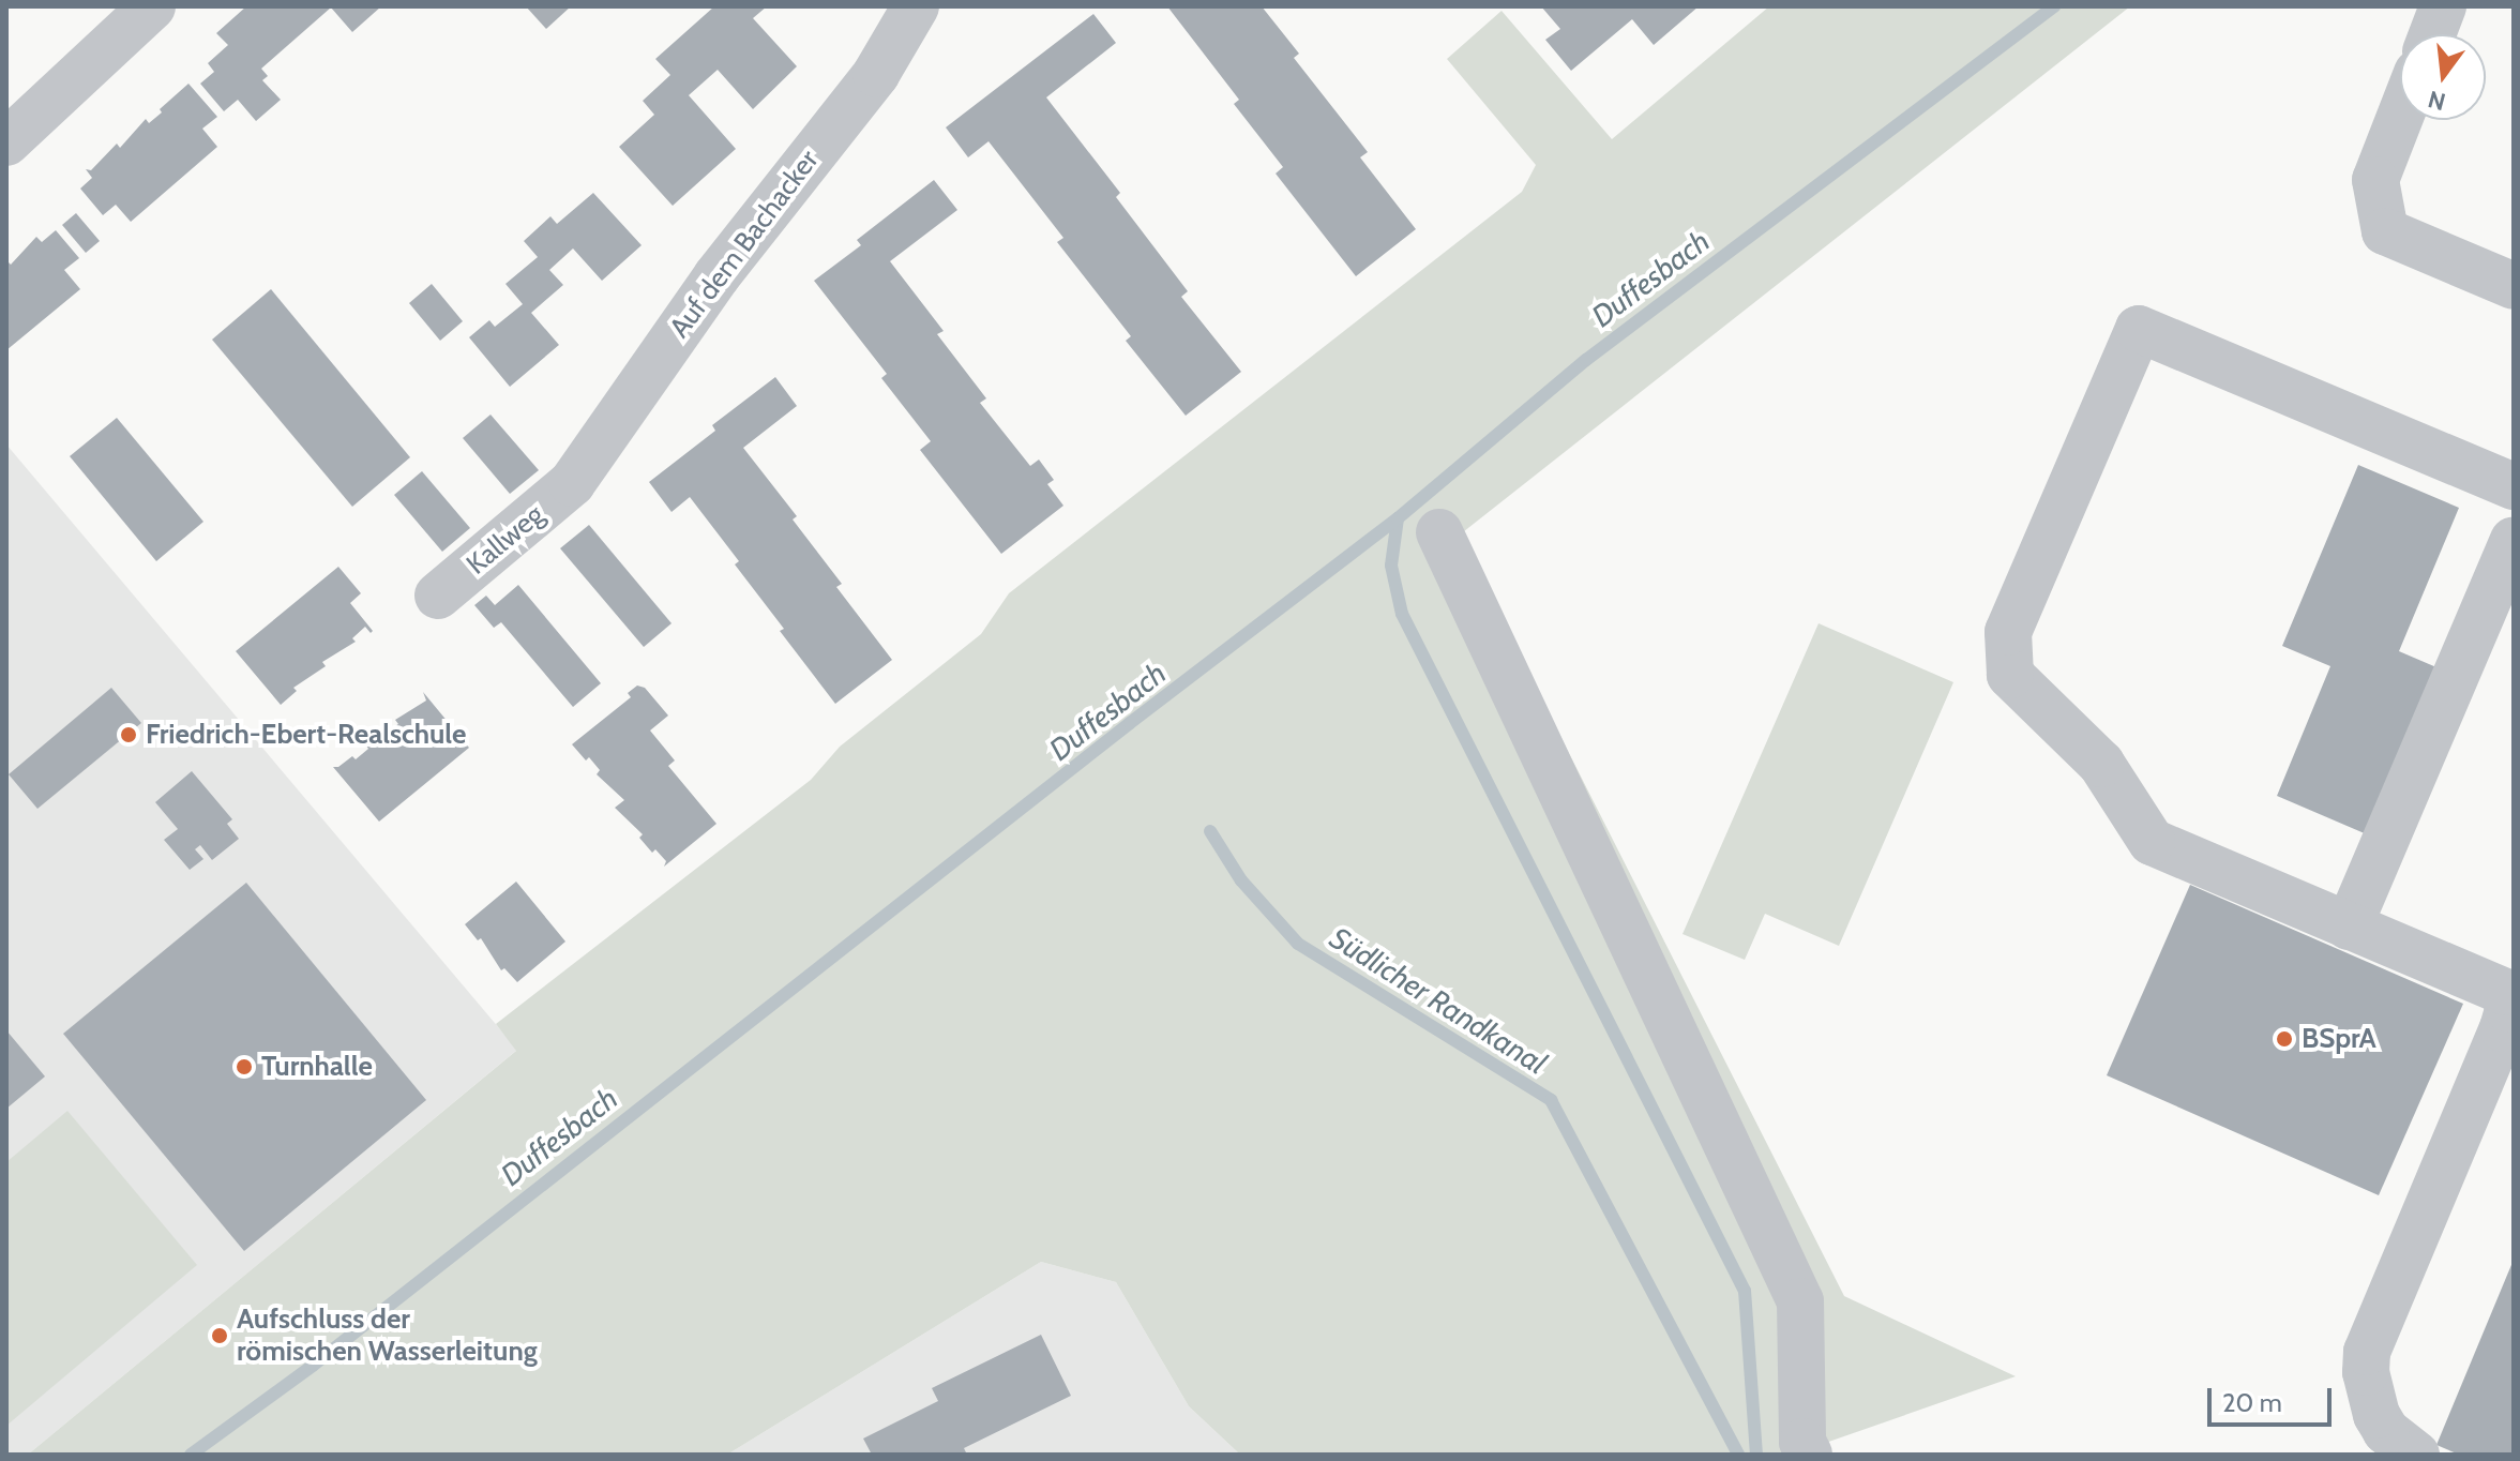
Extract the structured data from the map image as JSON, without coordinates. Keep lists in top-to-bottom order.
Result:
{
  "streets": {
    "street": ["Auf dem Bachacker", "Kallweg"]
  },
  "crossings": [
    ["Auf dem Bachacker", "Kallweg"]
  ],
  "water": ["Duffesbach", "Südlicher Randkanal"],
  "places": [
    "Friedrich-Ebert-Realschule",
    "BSprA",
    "Turnhalle",
    "Aufschluss der römischen Wasserleitung"
  ],
  "scale_bar": "20 m",
  "north": "bottom"
}
